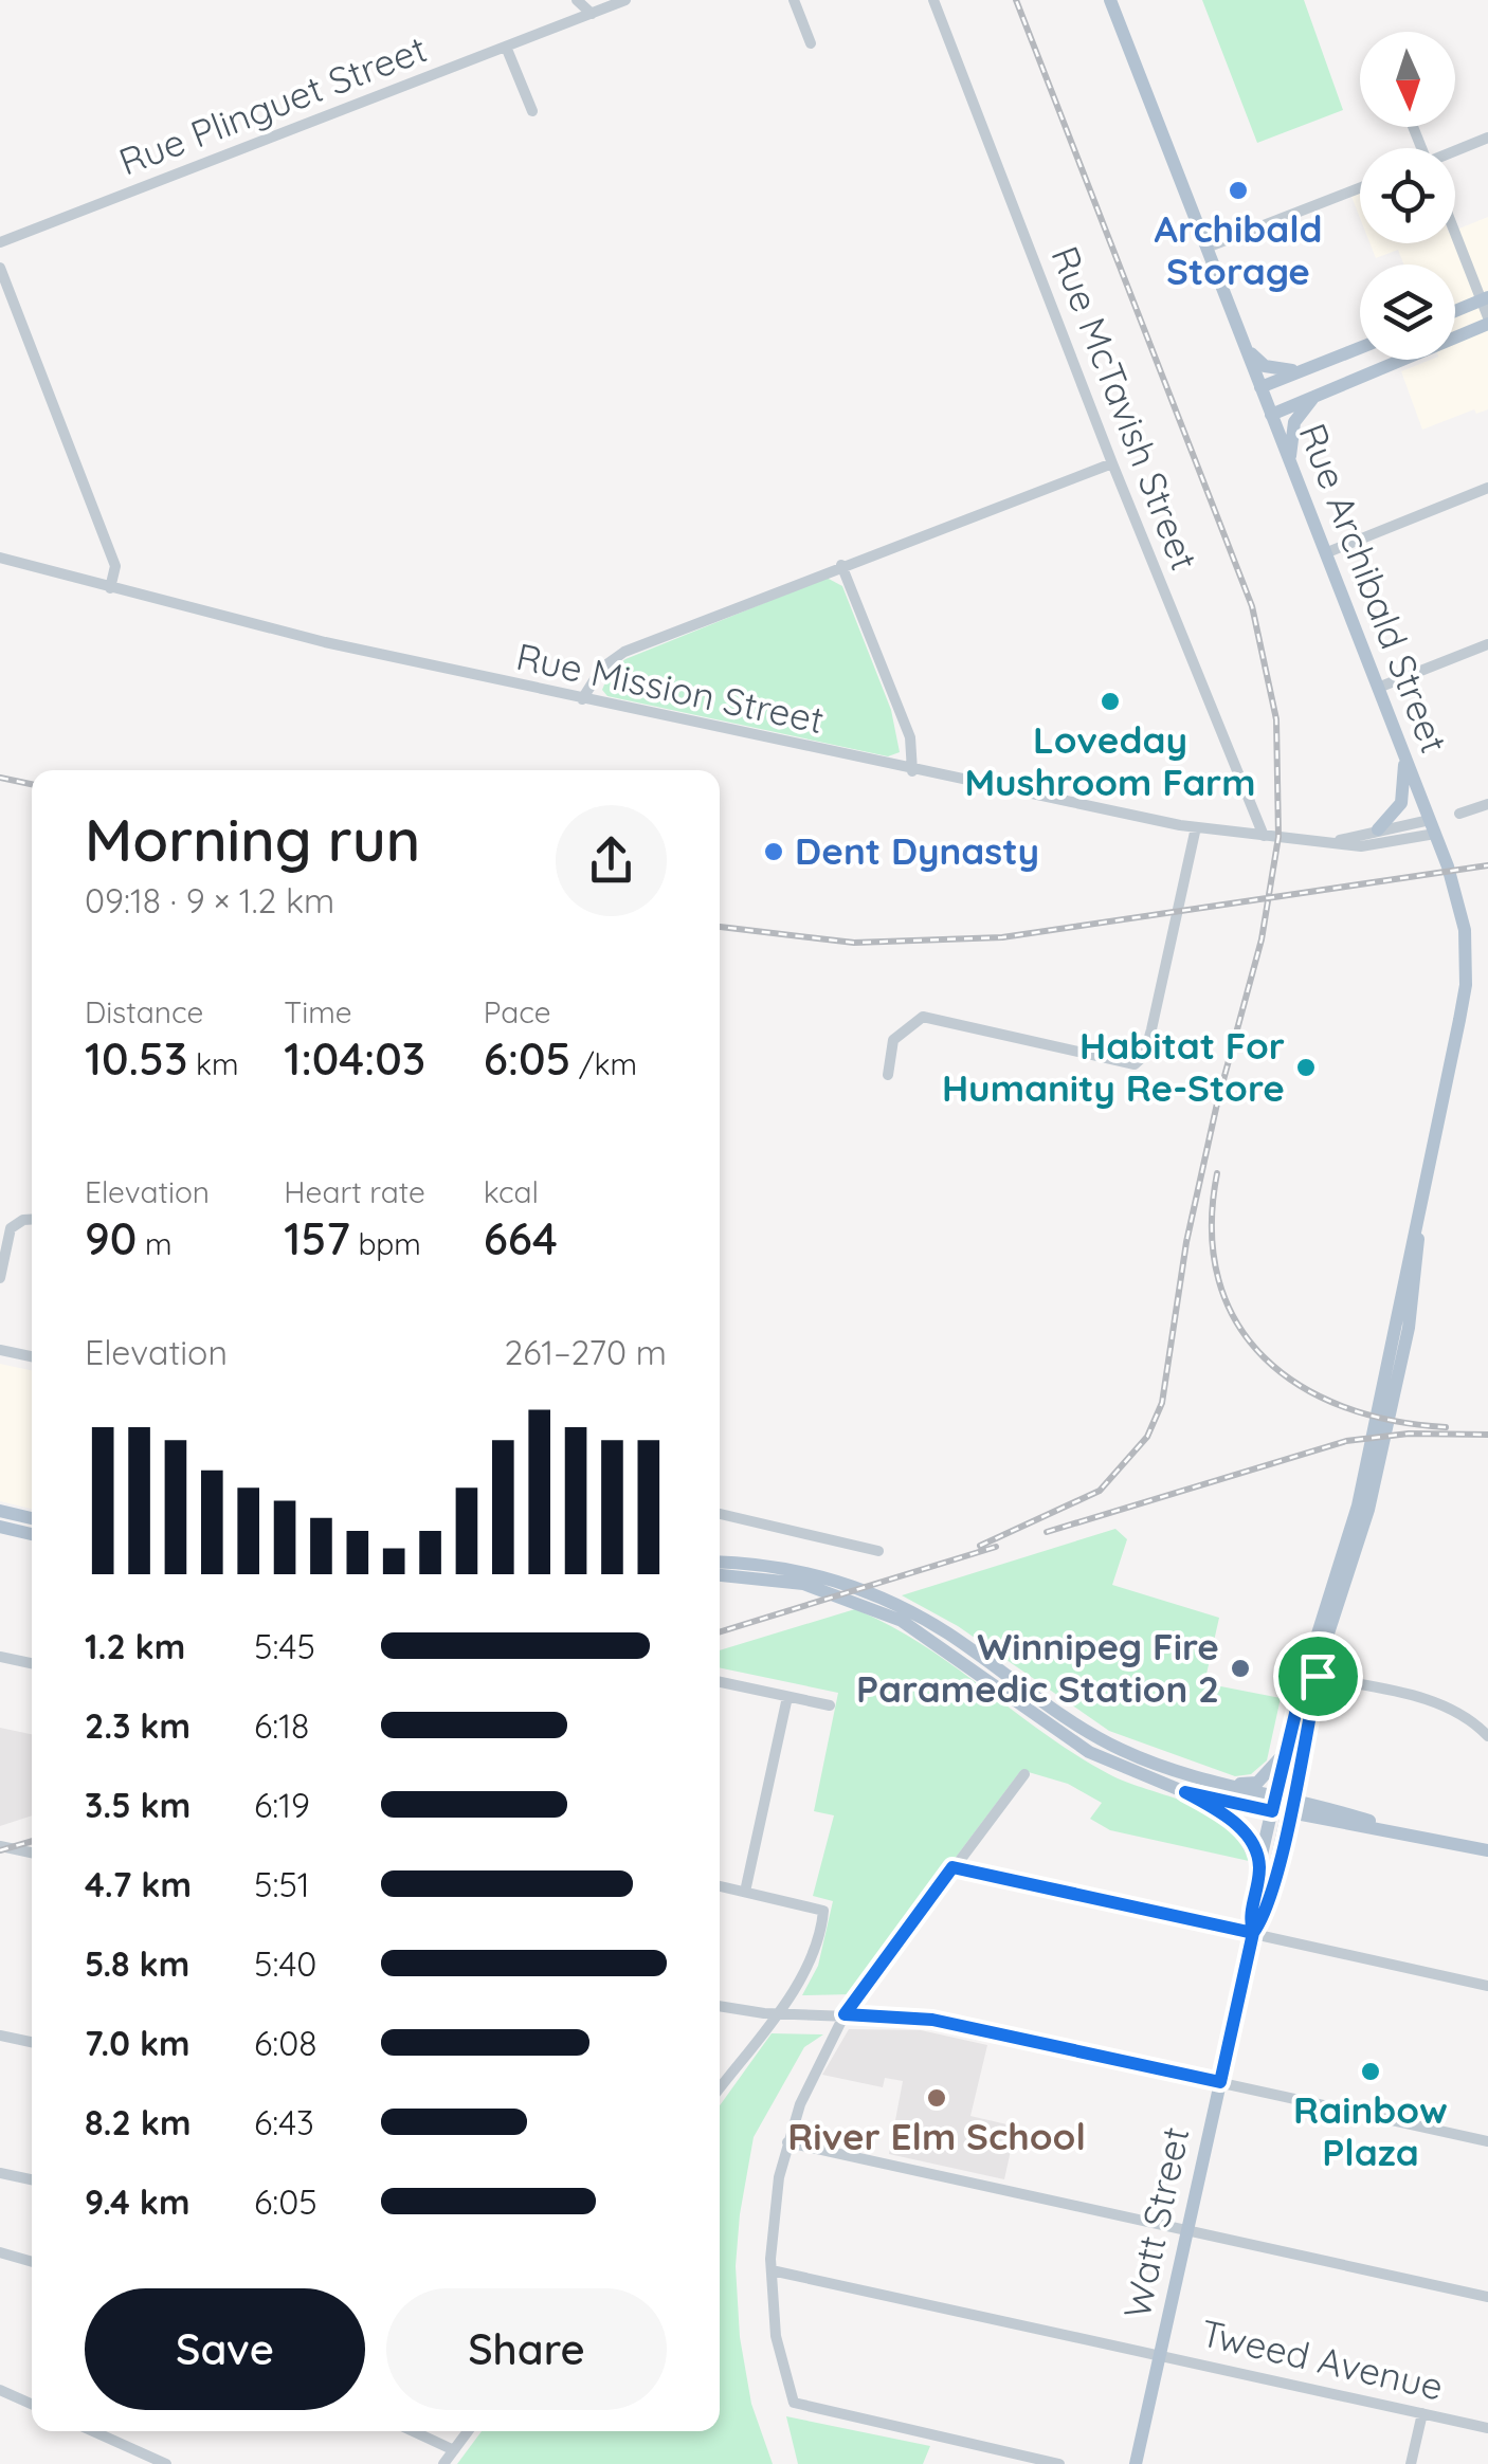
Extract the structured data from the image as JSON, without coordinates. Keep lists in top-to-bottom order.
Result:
{
  "streets": {
    "main road": ["Rue Archibald Street", "Watt Street"],
    "street": [
      "Rue Plinguet Street",
      "Rue McTavish Street",
      "Rue Mission Street",
      "Tweed Avenue"
    ]
  },
  "crossings": [
    ["Rue McTavish Street", "Rue Mission Street"],
    ["Rue Archibald Street", "Rue Mission Street"],
    ["Rue Archibald Street", "Watt Street"],
    ["Watt Street", "Tweed Avenue"]
  ],
  "places": [
    "Archibald Storage",
    "Loveday Mushroom Farm",
    "Dent Dynasty",
    "Habitat For Humanity Re-Store",
    "Winnipeg Fire Paramedic Station 2",
    "Rainbow Plaza",
    "River Elm School"
  ],
  "north": "bottom",
  "page": {
    "heading": ["Morning run", "09:18 · 9 × 1.2 km"],
    "stats": [
      ["Distance", "10.53 km"],
      ["Time", "1:04:03"],
      ["Pace", "6:05 /km"],
      ["Elevation", "90 m"],
      ["Heart rate", "157 bpm"],
      ["kcal", "664"]
    ],
    "chart": ["Elevation", "261–270 m"],
    "list": [
      {
        "name": "1.2 km",
        "note": "5:45"
      },
      {
        "name": "2.3 km",
        "note": "6:18"
      },
      {
        "name": "3.5 km",
        "note": "6:19"
      },
      {
        "name": "4.7 km",
        "note": "5:51"
      },
      {
        "name": "5.8 km",
        "note": "5:40"
      },
      {
        "name": "7.0 km",
        "note": "6:08"
      },
      {
        "name": "8.2 km",
        "note": "6:43"
      },
      {
        "name": "9.4 km",
        "note": "6:05"
      }
    ],
    "buttons": ["Save", "Share"]
  }
}
